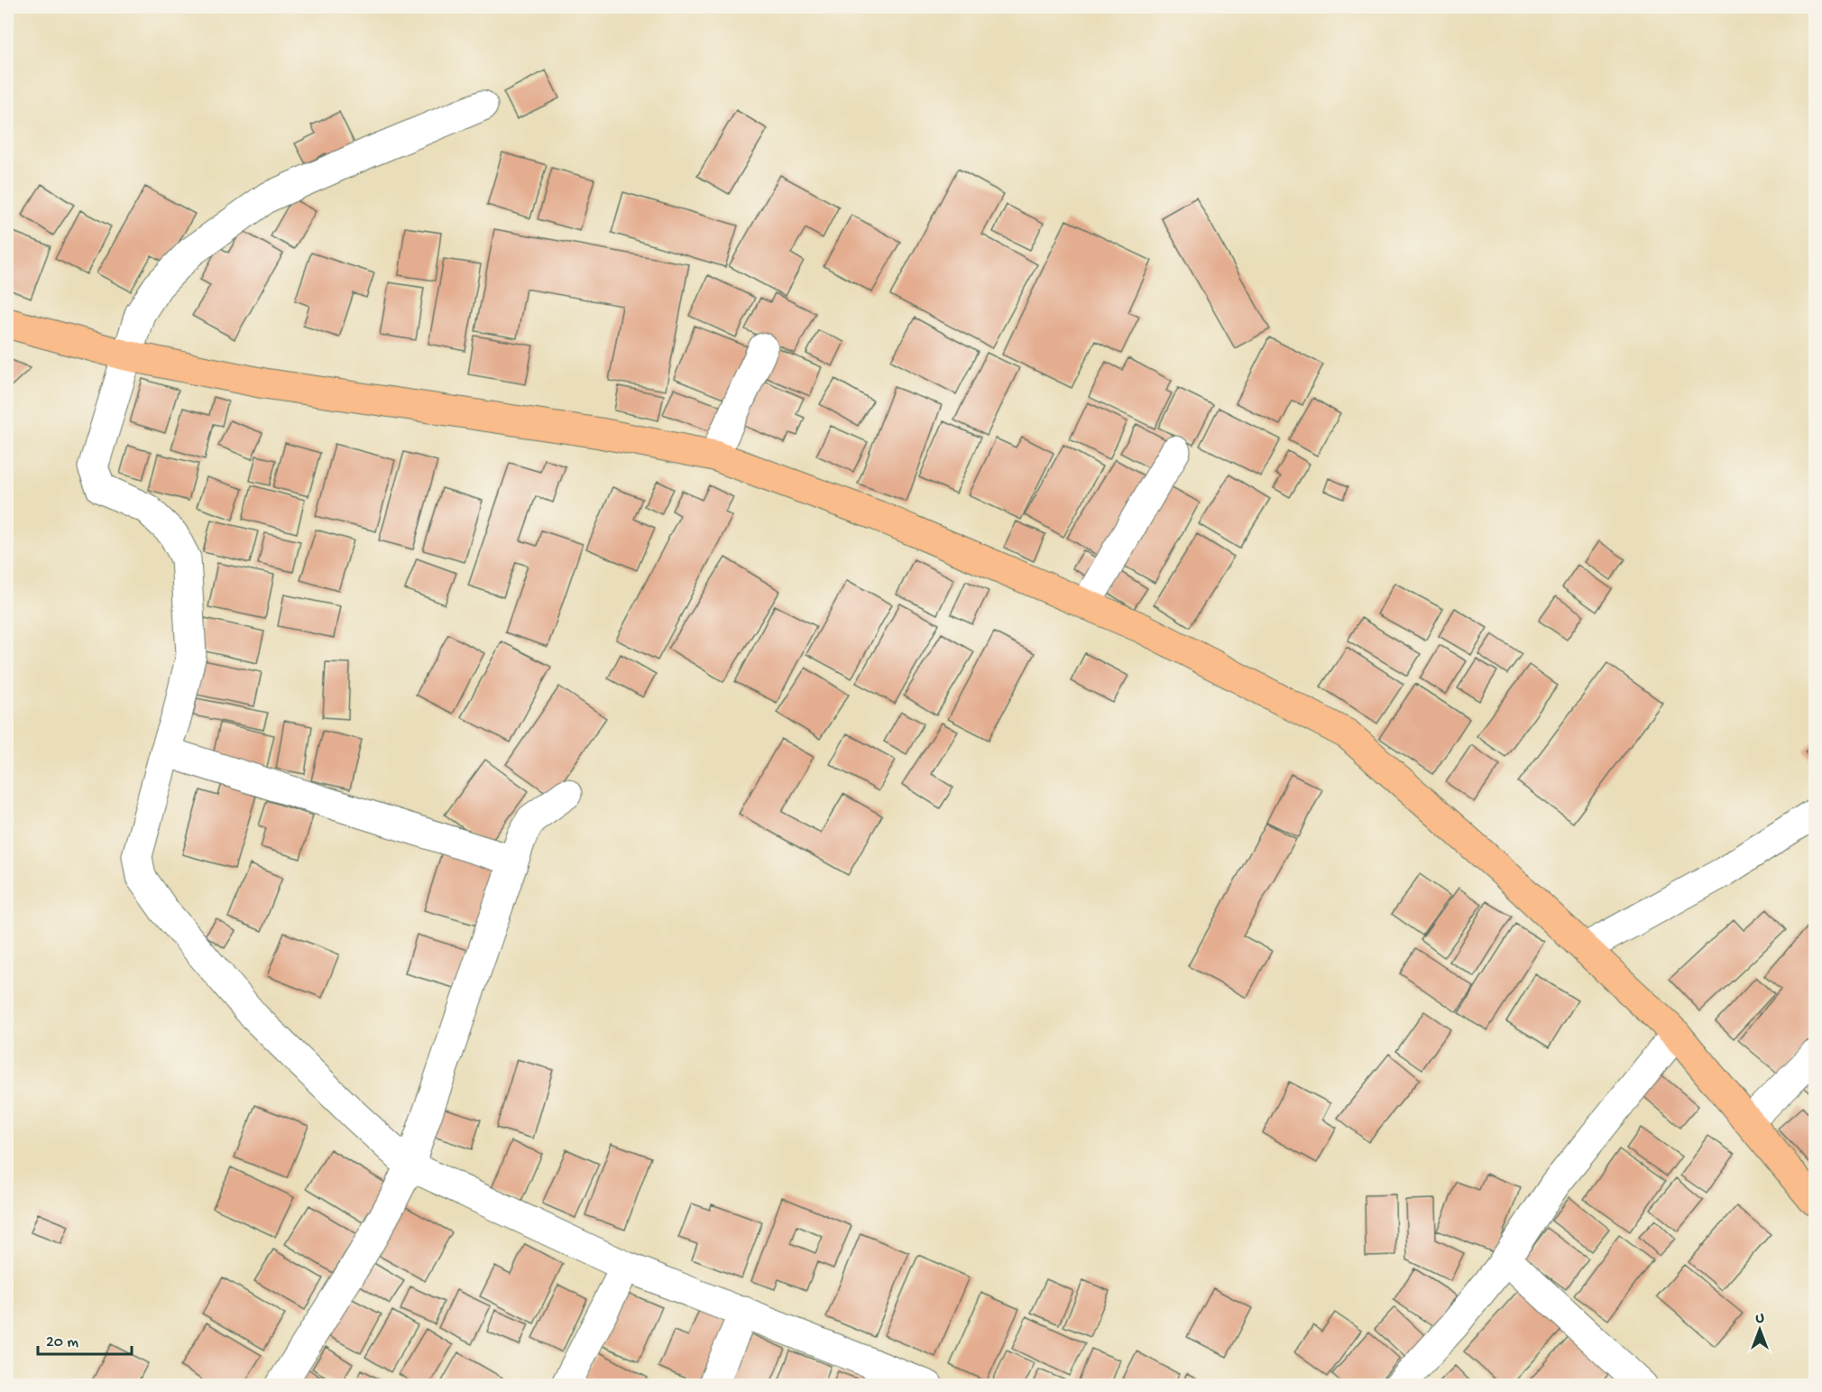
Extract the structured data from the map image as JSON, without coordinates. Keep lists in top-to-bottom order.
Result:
{
  "scale_bar": "20 m",
  "north": "top"
}
